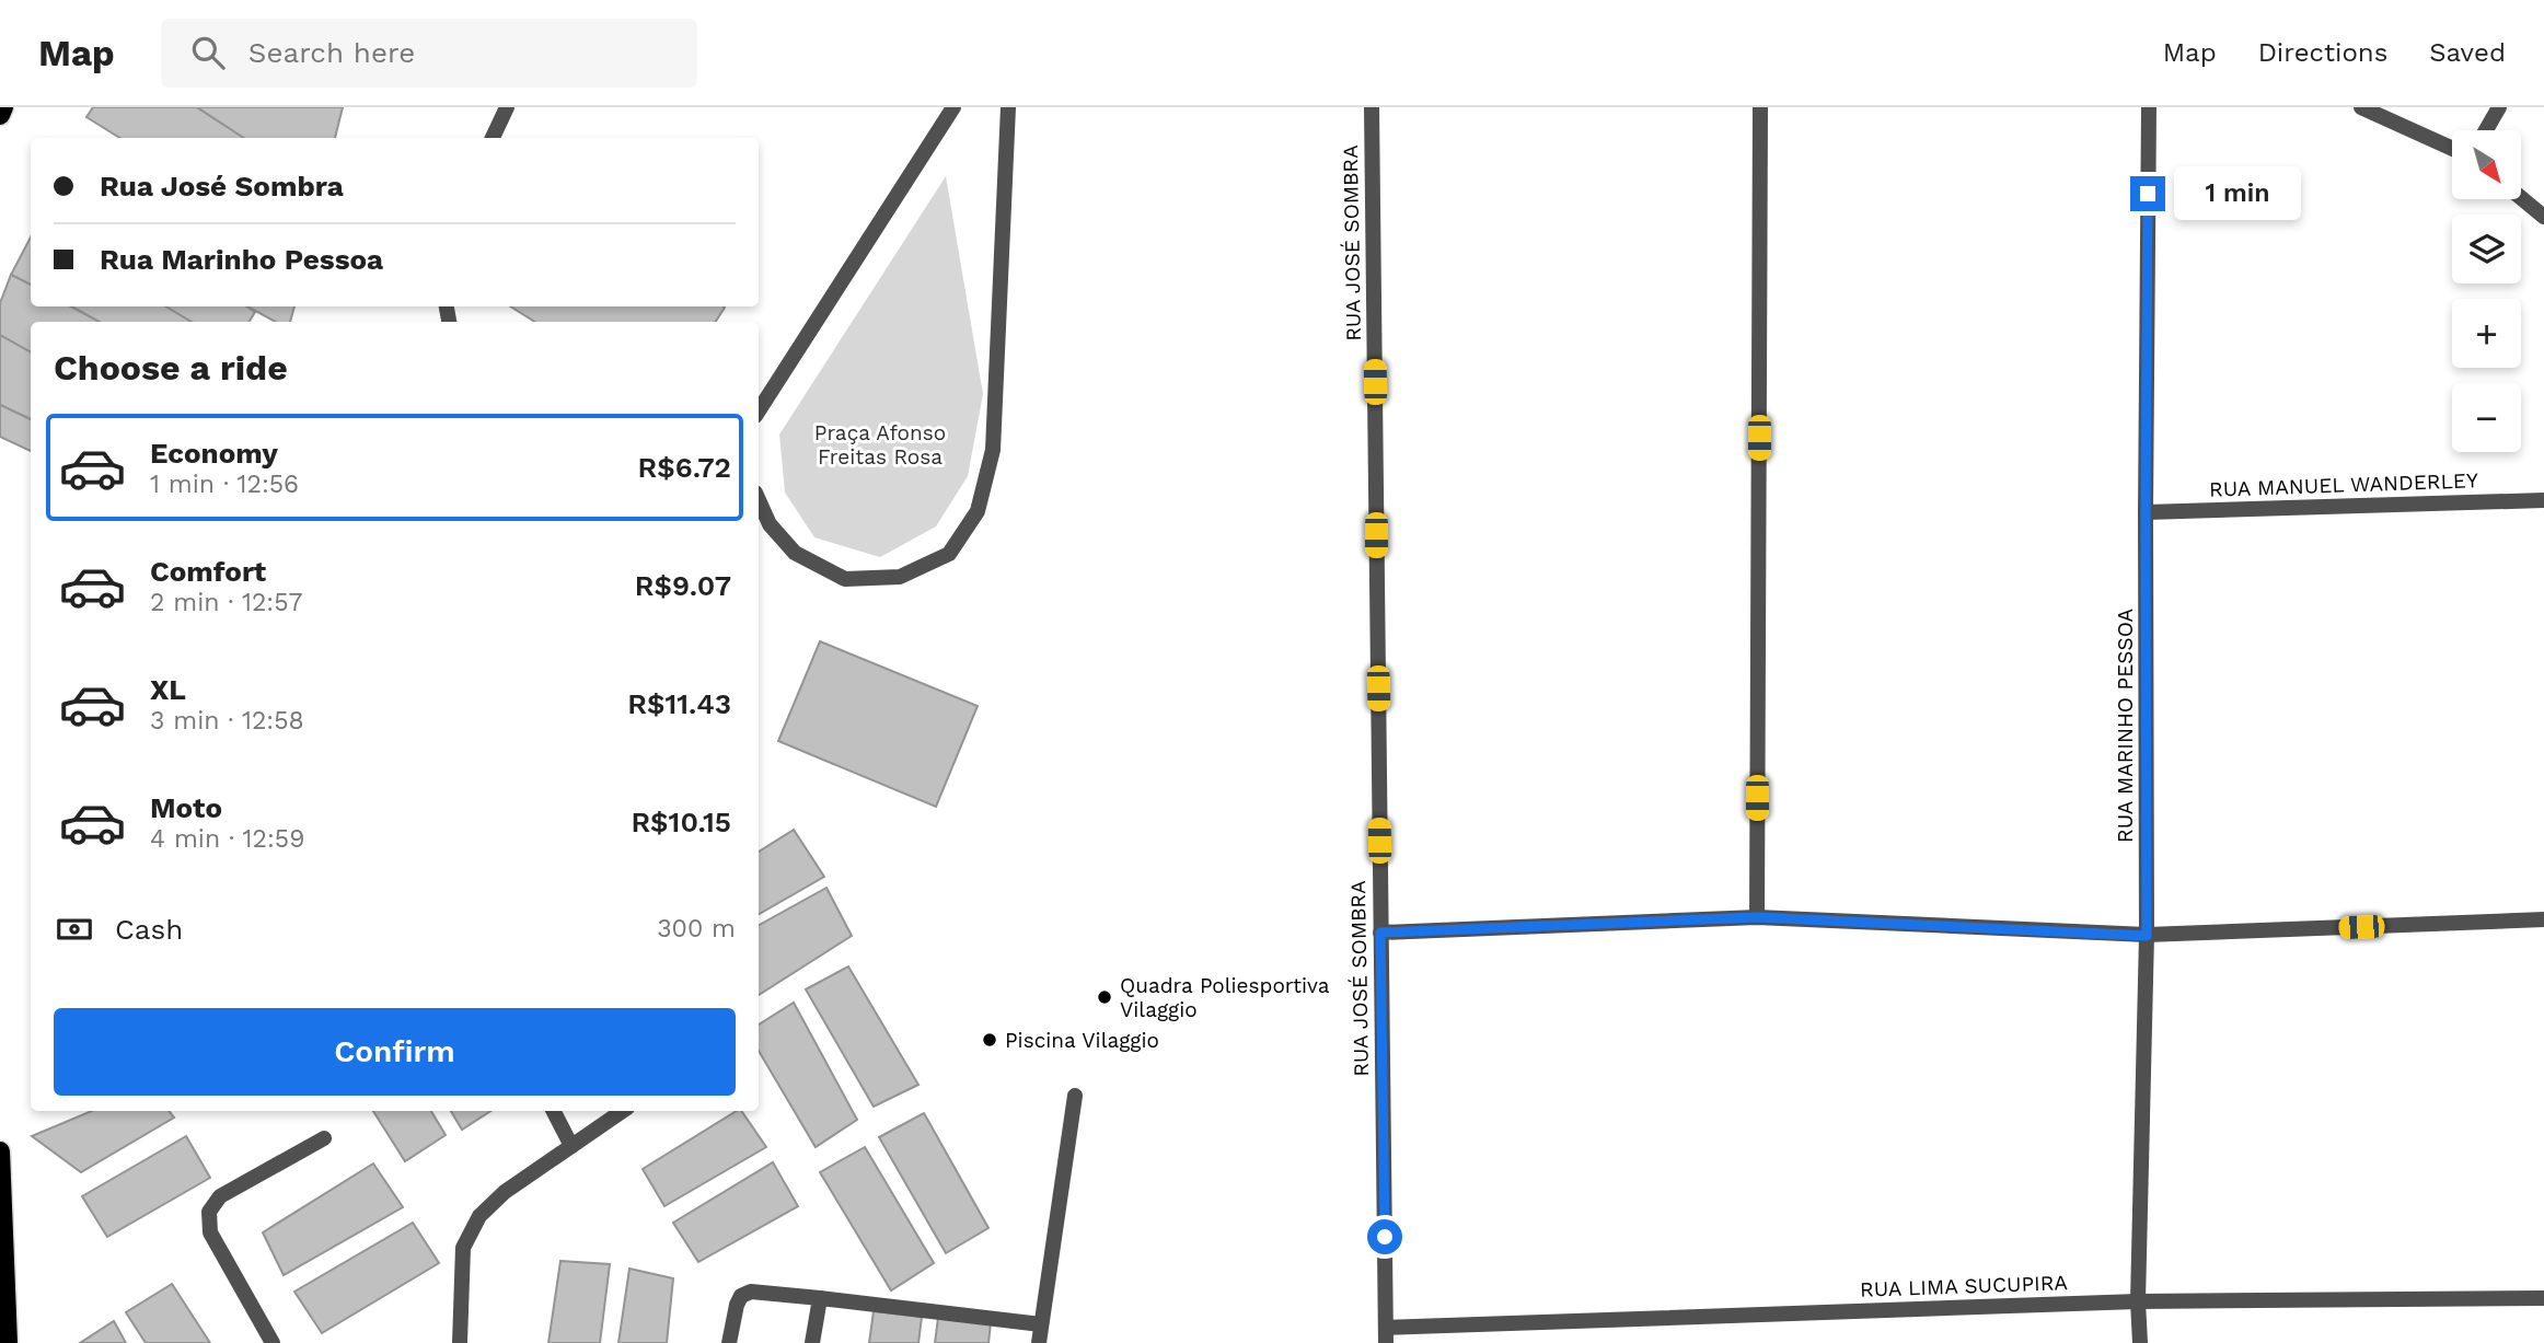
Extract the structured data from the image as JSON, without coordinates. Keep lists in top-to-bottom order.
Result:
{
  "streets": {
    "street": [
      "RUA JOSÉ SOMBRA",
      "RUA MANUEL WANDERLEY",
      "RUA MARINHO PESSOA",
      "RUA LIMA SUCUPIRA"
    ]
  },
  "crossings": [
    ["RUA JOSÉ SOMBRA", "RUA LIMA SUCUPIRA"],
    ["RUA MANUEL WANDERLEY", "RUA MARINHO PESSOA"],
    ["RUA MARINHO PESSOA", "RUA LIMA SUCUPIRA"]
  ],
  "parks": ["Praça Afonso Freitas Rosa"],
  "places": ["Quadra Poliesportiva Vilaggio", "Piscina Vilaggio"],
  "north": "bottom right",
  "page": {
    "header": "Map",
    "search": "Search here",
    "nav": ["Map", "Directions", "Saved"],
    "map_buttons": ["+", "−"],
    "banner": ["Rua José Sombra", "Rua Marinho Pessoa"],
    "bubble": "1 min",
    "heading": "Choose a ride",
    "list": [
      {
        "name": "Economy",
        "note": "1 min · 12:56",
        "value": "R$6.72"
      },
      {
        "name": "Comfort",
        "note": "2 min · 12:57",
        "value": "R$9.07"
      },
      {
        "name": "XL",
        "note": "3 min · 12:58",
        "value": "R$11.43"
      },
      {
        "name": "Moto",
        "note": "4 min · 12:59",
        "value": "R$10.15"
      }
    ],
    "pay": ["Cash", "300 m"],
    "buttons": "Confirm"
  }
}
